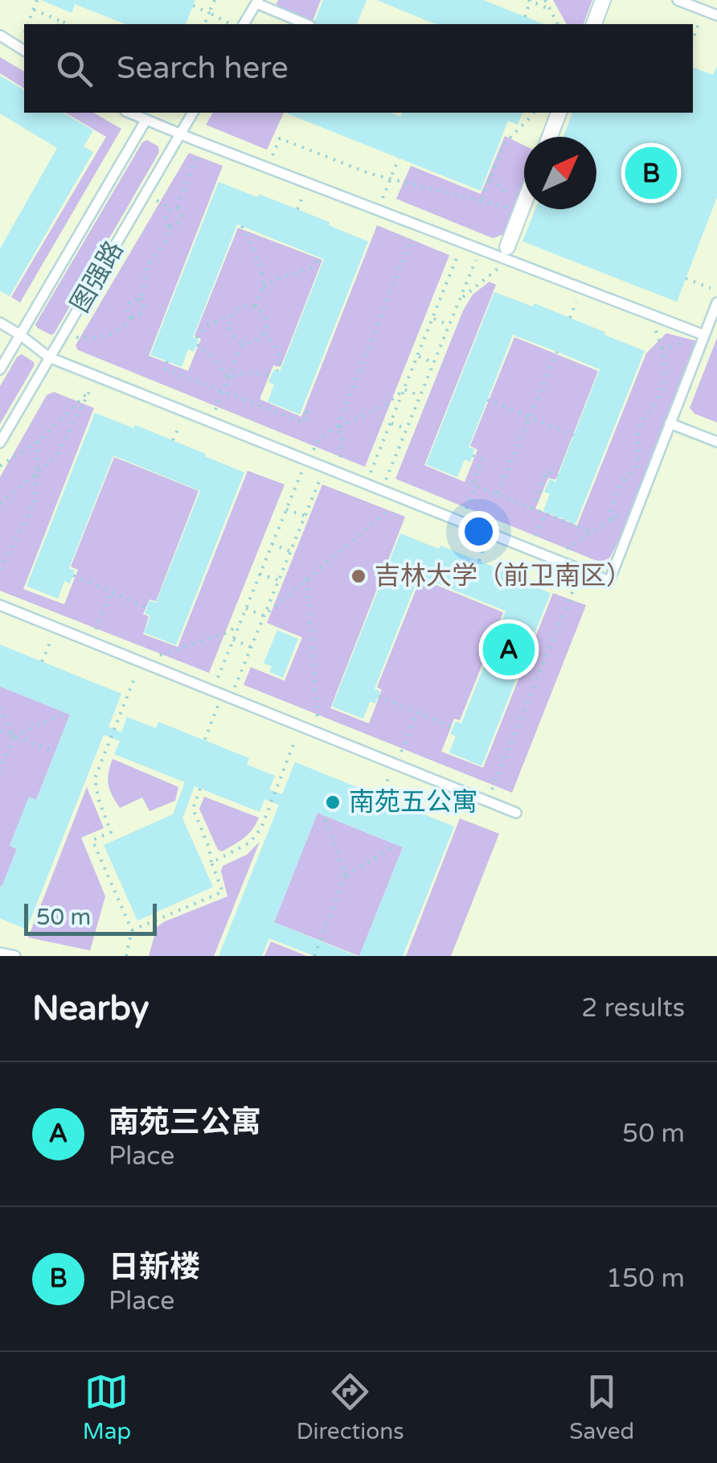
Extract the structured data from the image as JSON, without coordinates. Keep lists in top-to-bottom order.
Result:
{
  "streets": {
    "lane": ["图强路"]
  },
  "places": ["吉林大学（前卫南区）", "南苑五公寓"],
  "scale_bar": "50 m",
  "north": "top right",
  "page": {
    "search": "Search here",
    "pins": ["B", "A"],
    "scale": "50 m",
    "heading": ["Nearby", "2 results"],
    "list": [
      {
        "mark": "A",
        "name": "南苑三公寓",
        "note": "Place",
        "value": "50 m"
      },
      {
        "mark": "B",
        "name": "日新楼",
        "note": "Place",
        "value": "150 m"
      }
    ],
    "nav": ["Map", "Directions", "Saved"]
  }
}
